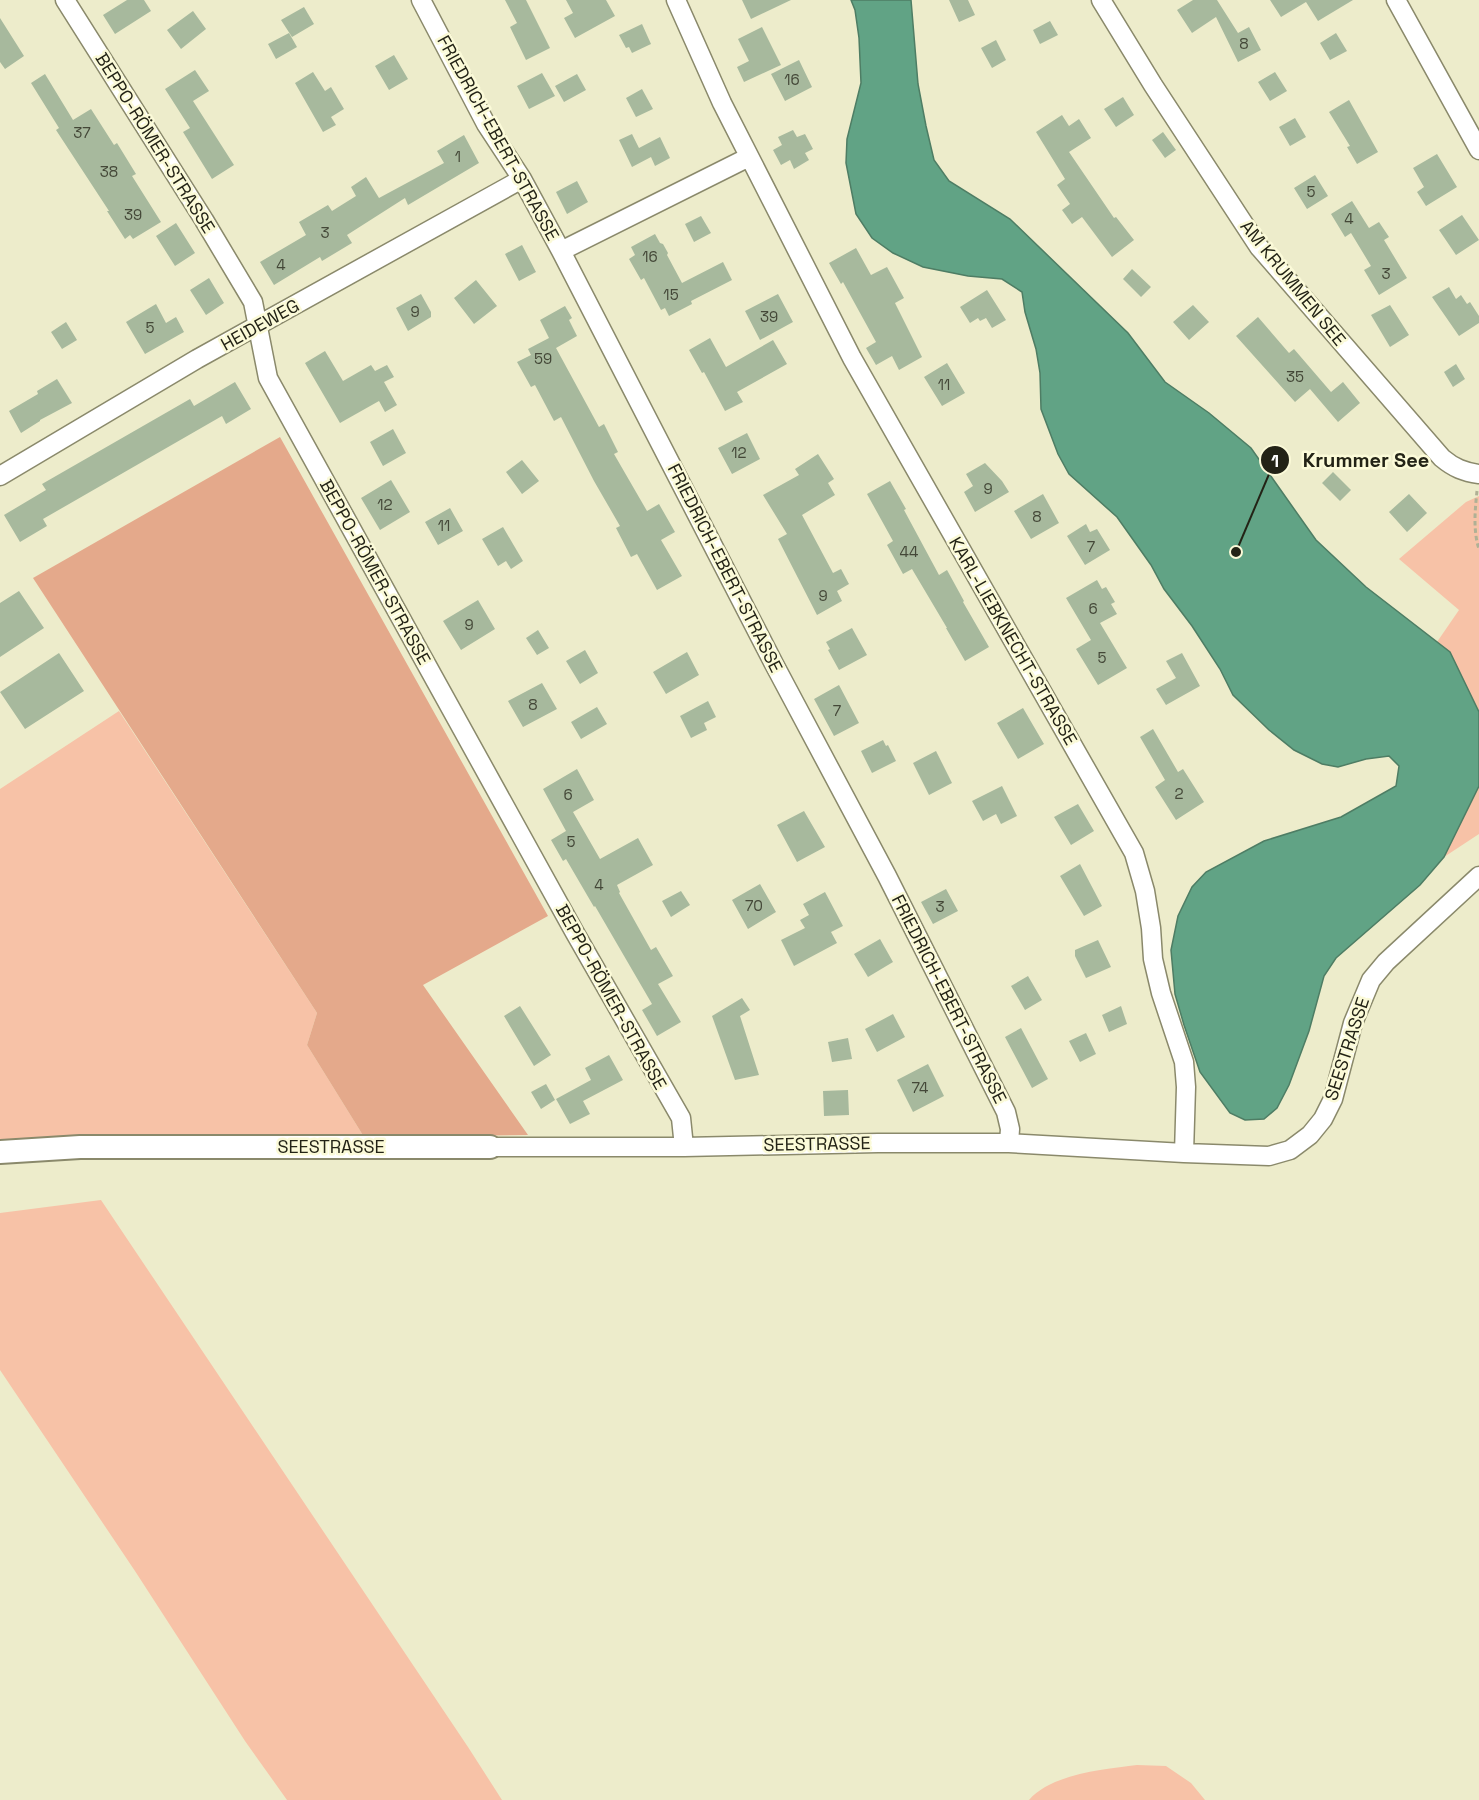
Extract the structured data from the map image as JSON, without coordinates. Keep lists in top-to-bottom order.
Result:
{
  "streets": {
    "street": [
      "FRIEDRICH-EBERT-STRASSE",
      "BEPPO-RÖMER-STRASSE",
      "AM KRUMMEN SEE",
      "HEIDEWEG",
      "KARL-LIEBKNECHT-STRASSE",
      "SEESTRASSE"
    ]
  },
  "crossings": [
    ["FRIEDRICH-EBERT-STRASSE", "HEIDEWEG"],
    ["FRIEDRICH-EBERT-STRASSE", "SEESTRASSE"],
    ["BEPPO-RÖMER-STRASSE", "HEIDEWEG"],
    ["BEPPO-RÖMER-STRASSE", "SEESTRASSE"],
    ["KARL-LIEBKNECHT-STRASSE", "SEESTRASSE"]
  ],
  "places": ["Krummer See"],
  "house_numbers": [
    "8",
    "16",
    "37",
    "1",
    "38",
    "5",
    "39",
    "4",
    "3",
    "16",
    "4",
    "3",
    "15",
    "9",
    "39",
    "5",
    "59",
    "35",
    "11",
    "12",
    "9",
    "12",
    "8",
    "11",
    "7",
    "44",
    "9",
    "6",
    "9",
    "5",
    "8",
    "7",
    "2",
    "6",
    "5",
    "4",
    "70",
    "3",
    "74"
  ]
}
